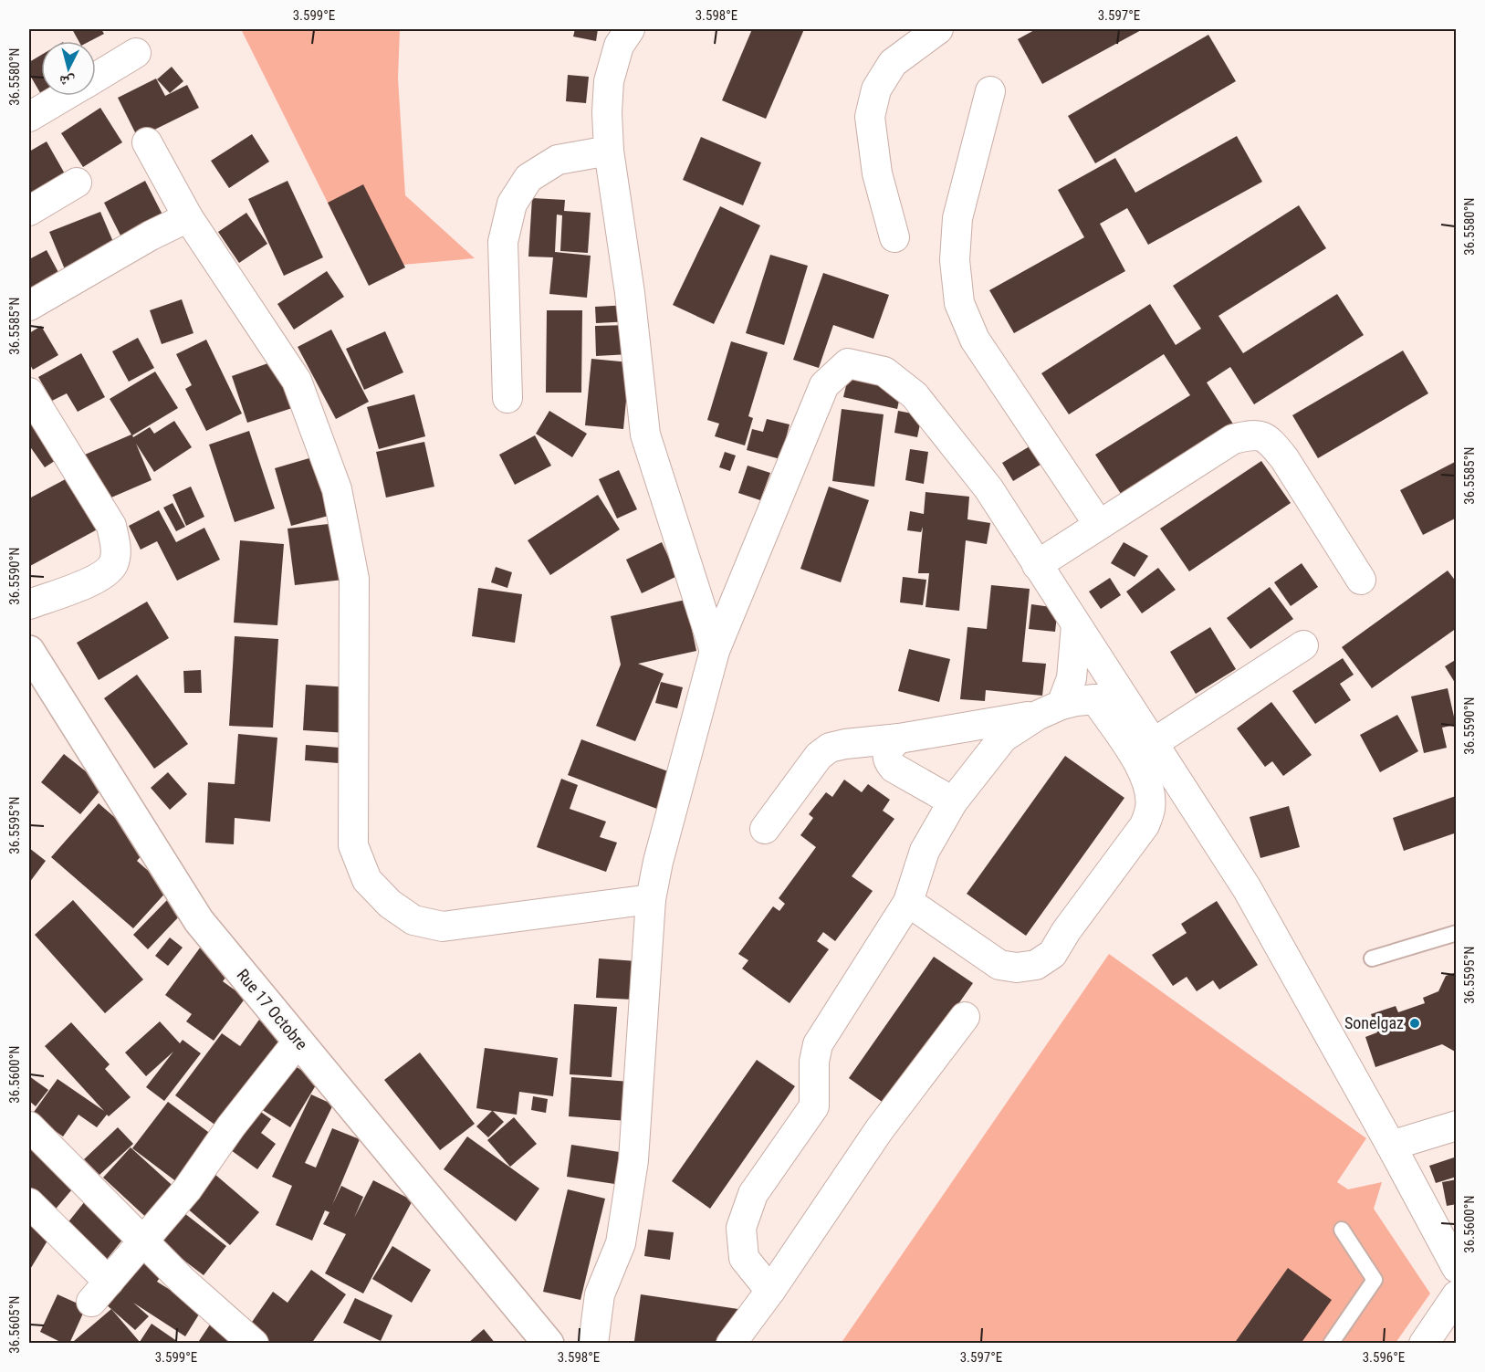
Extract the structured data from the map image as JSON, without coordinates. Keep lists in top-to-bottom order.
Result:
{
  "streets": {
    "street": ["Rue 17 Octobre"]
  },
  "places": ["Sonelgaz"],
  "north": "bottom",
  "coordinates": [
    "3.599°E",
    "3.598°E",
    "3.597°E",
    "36.5580°N",
    "36.5585°N",
    "36.5590°N",
    "36.5595°N",
    "36.5600°N",
    "36.5605°N",
    "3.596°E"
  ]
}
